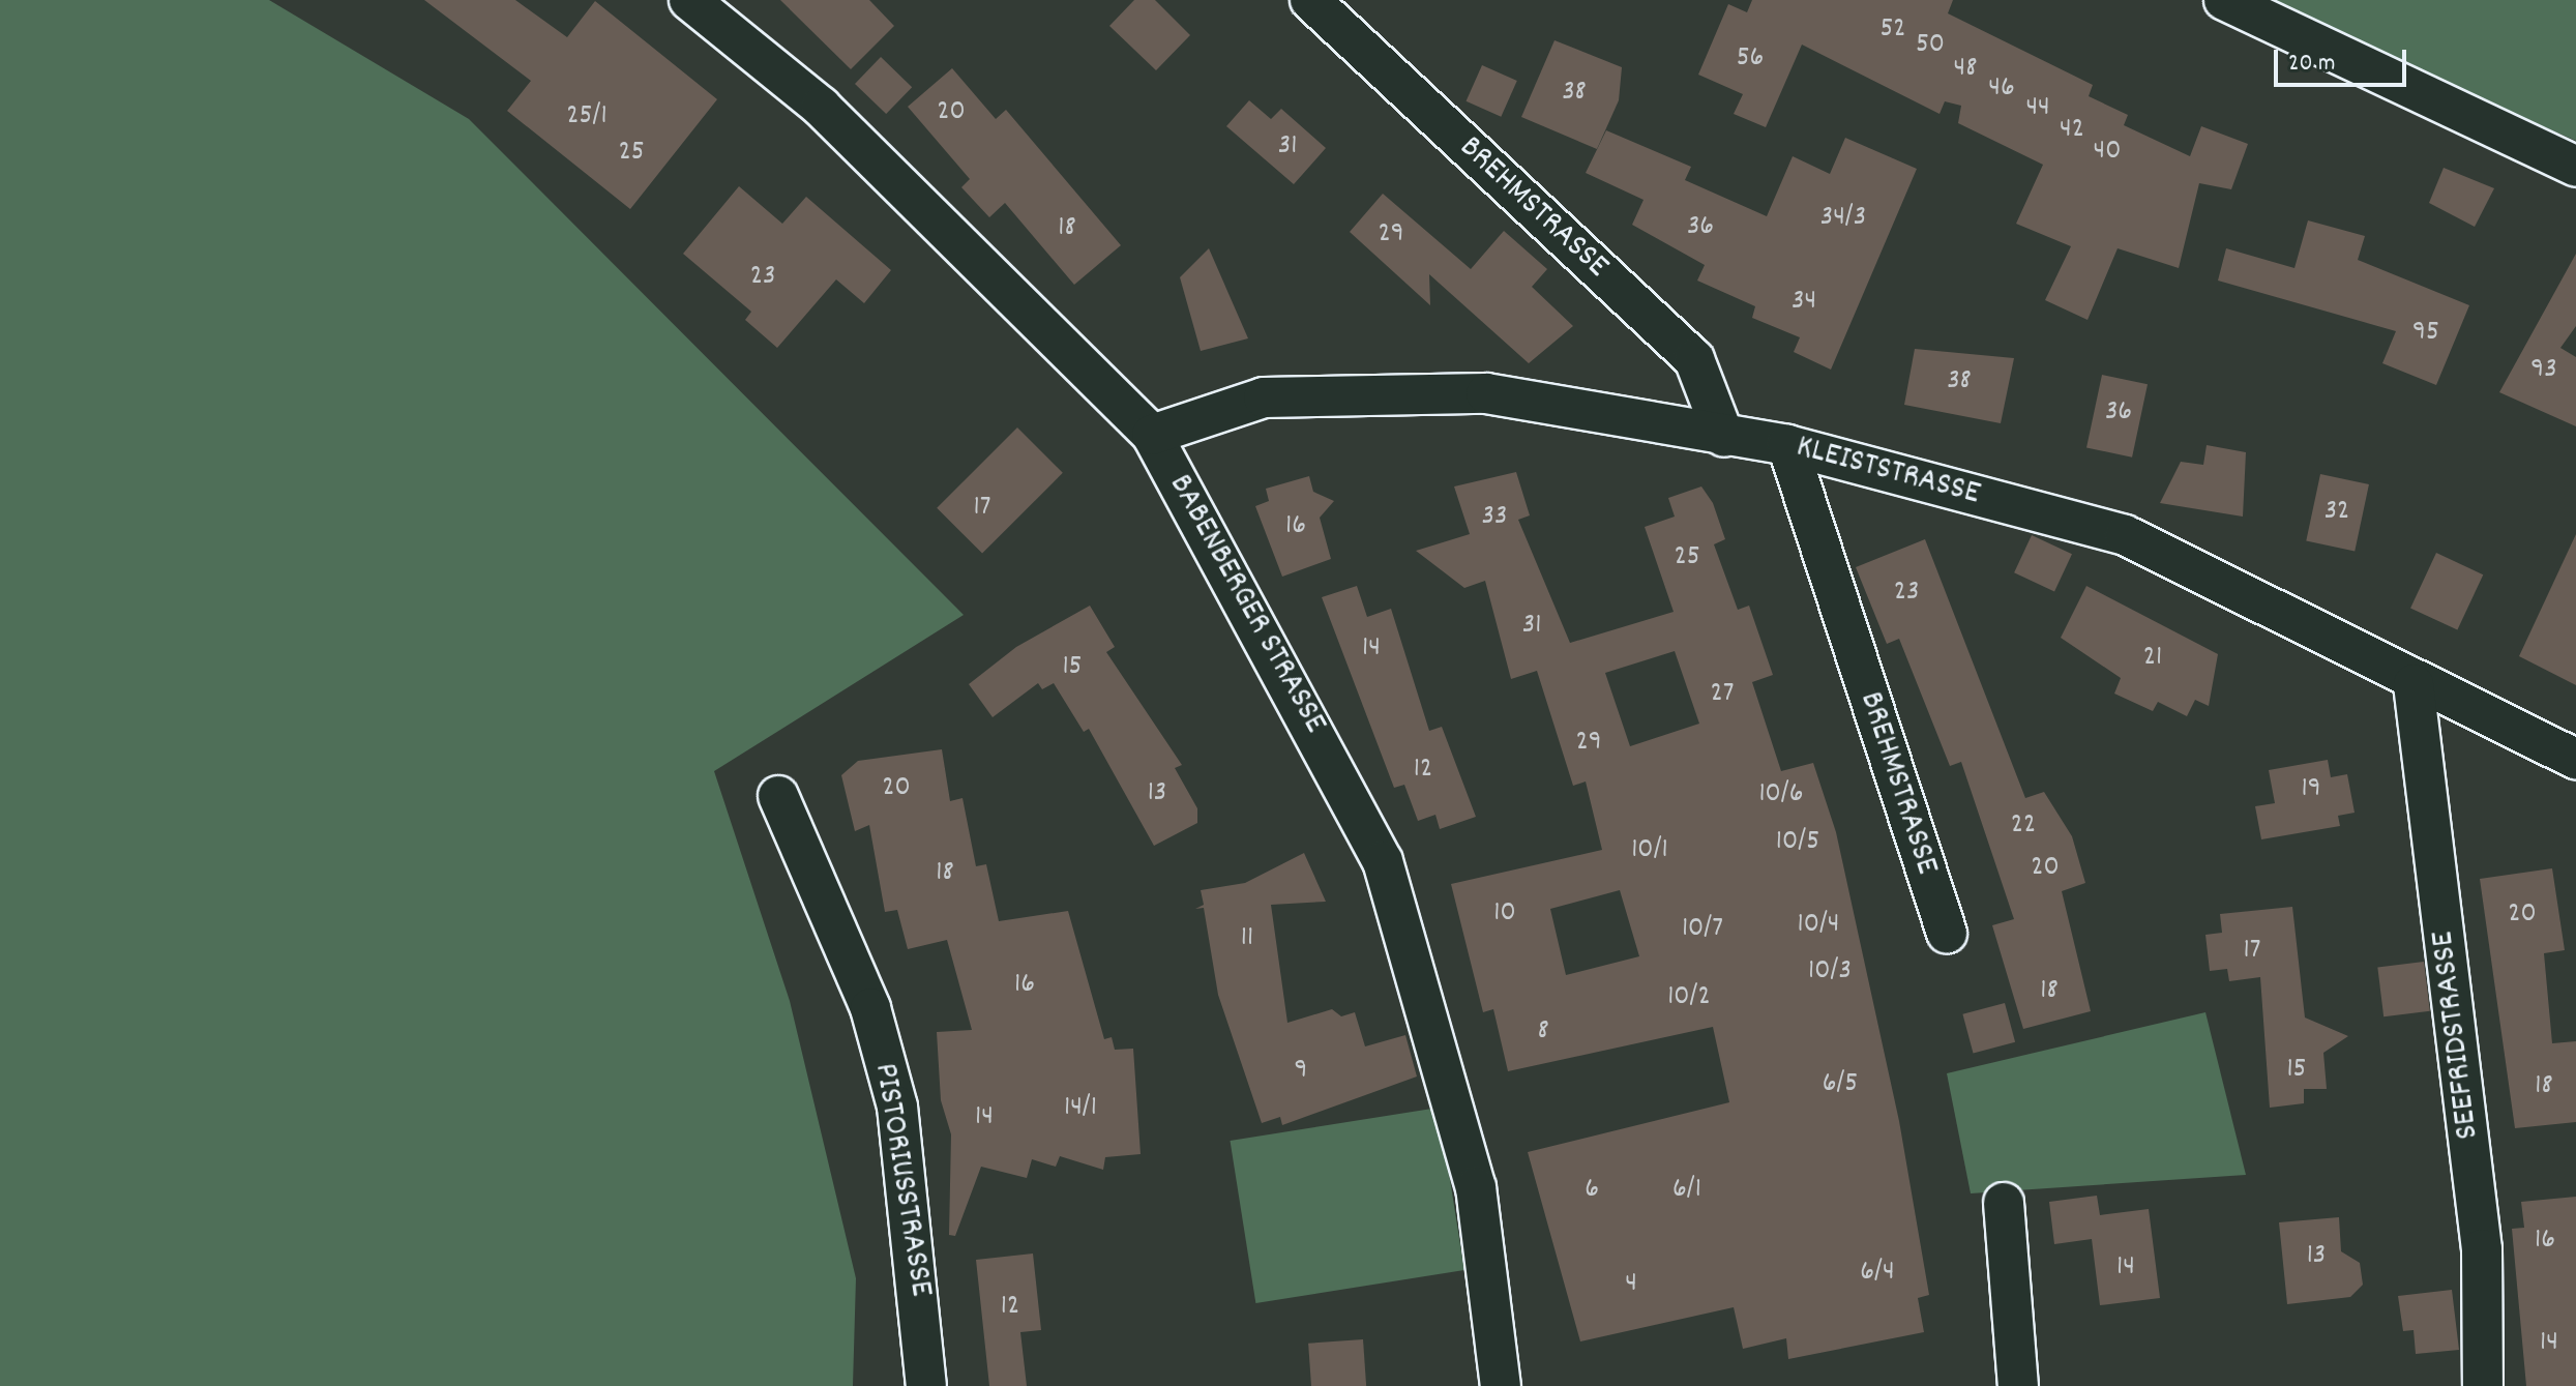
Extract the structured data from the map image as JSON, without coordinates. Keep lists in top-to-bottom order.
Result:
{
  "streets": {
    "street": [
      "BREHMSTRASSE",
      "KLEISTSTRASSE",
      "BABENBERGER STRASSE",
      "SEEFRIDSTRASSE",
      "PISTORIUSSTRASSE"
    ]
  },
  "crossings": [
    ["BREHMSTRASSE", "KLEISTSTRASSE"],
    ["KLEISTSTRASSE", "BABENBERGER STRASSE"],
    ["KLEISTSTRASSE", "SEEFRIDSTRASSE"]
  ],
  "house_numbers": [
    "52",
    "50",
    "56",
    "48",
    "46",
    "38",
    "44",
    "20",
    "25/1",
    "42",
    "31",
    "40",
    "25",
    "34/3",
    "36",
    "18",
    "29",
    "23",
    "34",
    "95",
    "93",
    "38",
    "36",
    "17",
    "32",
    "33",
    "16",
    "25",
    "23",
    "31",
    "14",
    "21",
    "15",
    "27",
    "29",
    "12",
    "20",
    "19",
    "13",
    "10/6",
    "22",
    "10/5",
    "10/1",
    "20",
    "18",
    "10",
    "20",
    "10/4",
    "10/7",
    "11",
    "17",
    "10/3",
    "16",
    "18",
    "10/2",
    "8",
    "15",
    "9",
    "6/5",
    "18",
    "14/1",
    "14",
    "6",
    "6/1",
    "16",
    "13",
    "14",
    "6/4",
    "4",
    "12",
    "14"
  ],
  "scale_bar": "20 m"
}
